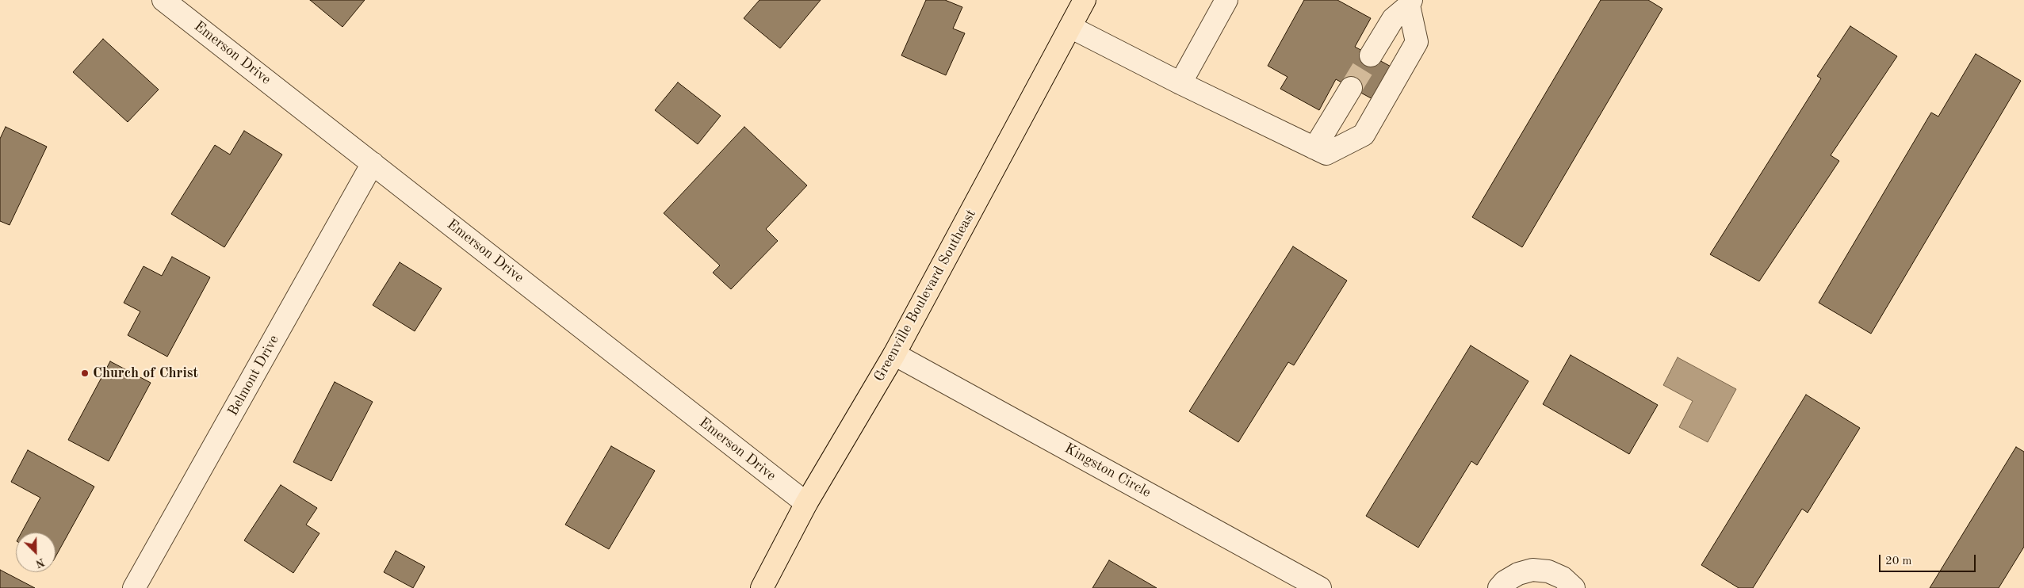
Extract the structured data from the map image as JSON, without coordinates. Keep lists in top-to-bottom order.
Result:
{
  "streets": {
    "highway": ["Greenville Boulevard Southeast"],
    "street": ["Emerson Drive", "Belmont Drive", "Kingston Circle"]
  },
  "crossings": [
    ["Emerson Drive", "Greenville Boulevard Southeast"],
    ["Emerson Drive", "Belmont Drive"],
    ["Greenville Boulevard Southeast", "Kingston Circle"]
  ],
  "places": ["Church of Christ"],
  "scale_bar": "20 m",
  "north": "bottom right"
}
